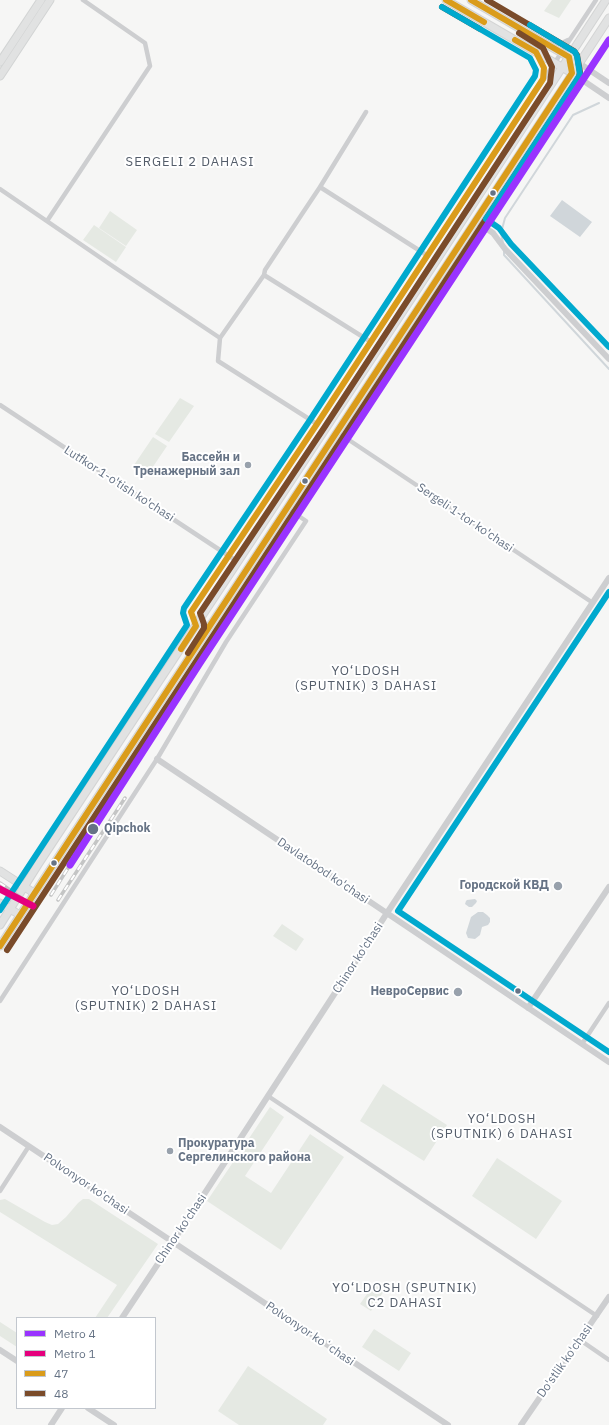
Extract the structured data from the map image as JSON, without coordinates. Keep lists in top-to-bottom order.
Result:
{
  "streets": {
    "street": [
      "Lutfkor 1-o'tish ko'chasi",
      "Sergeli 1-tor ko'chasi",
      "Davlatobod ko'chasi",
      "Chinor ko'chasi",
      "Polvonyor ko'chasi",
      "Polvonyor koʻchasi",
      "Do'stlik ko'chasi"
    ]
  },
  "crossings": [
    ["Sergeli 1-tor ko'chasi", "Chinor ko'chasi"],
    ["Davlatobod ko'chasi", "Chinor ko'chasi"],
    ["Chinor ko'chasi", "Polvonyor ko'chasi"],
    ["Chinor ko'chasi", "Polvonyor koʻchasi"],
    ["Polvonyor ko'chasi", "Polvonyor koʻchasi"]
  ],
  "districts": [
    "SERGELI 2 DAHASI",
    "YO‘LDOSH (SPUTNIK) 3 DAHASI",
    "YO‘LDOSH (SPUTNIK) 2 DAHASI",
    "YO‘LDOSH (SPUTNIK) 6 DAHASI",
    "YO‘LDOSH (SPUTNIK) C2 DAHASI"
  ],
  "places": [
    "Бассейн и Тренажерный зал",
    "Qipchok",
    "Городской КВД",
    "НевроСервис",
    "Прокуратура Сергелинского района"
  ],
  "lines": [
    "transit line 47",
    "transit line 48",
    "metro line 4",
    "metro line 1"
  ],
  "legend": [
    "Metro 4",
    "Metro 1",
    "47",
    "48"
  ]
}
